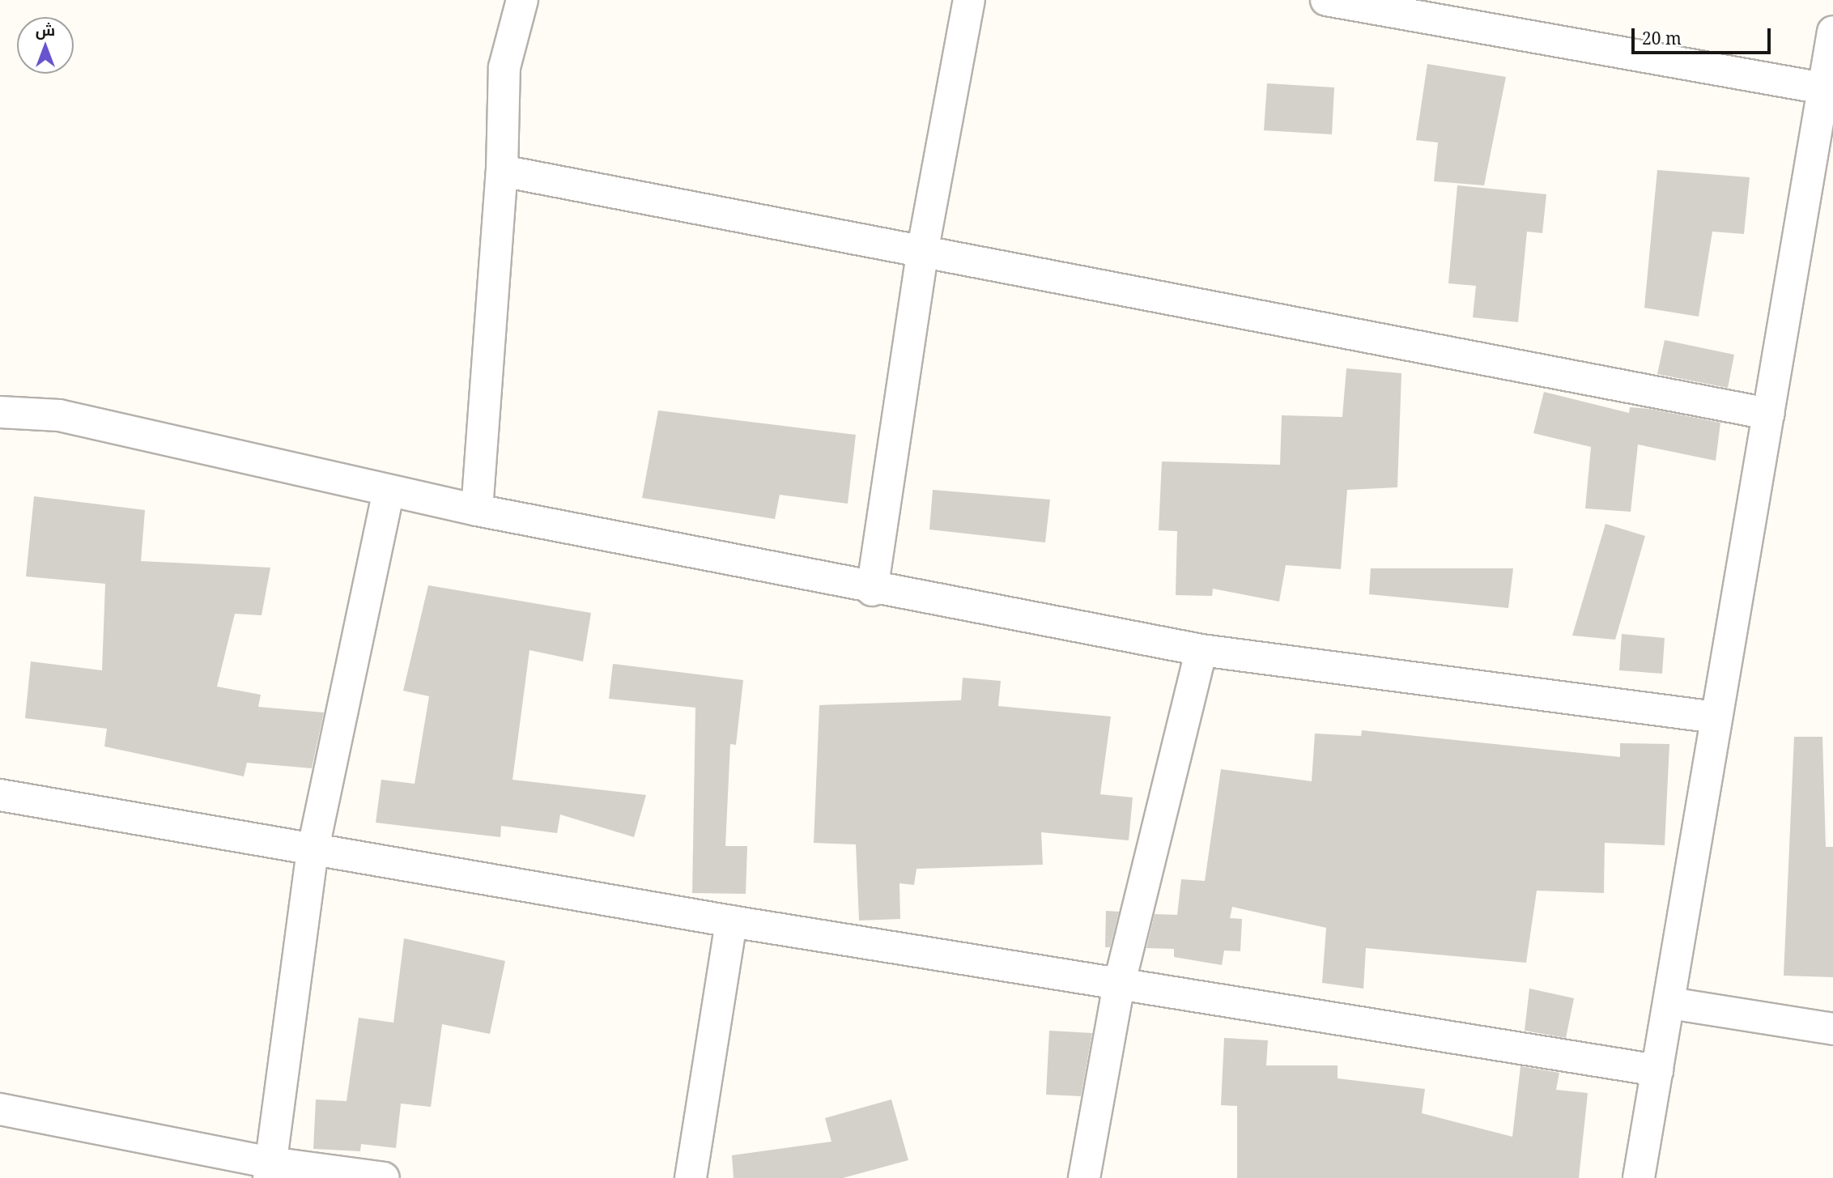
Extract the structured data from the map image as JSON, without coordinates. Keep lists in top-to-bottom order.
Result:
{
  "scale_bar": "20 m",
  "north": "top"
}
